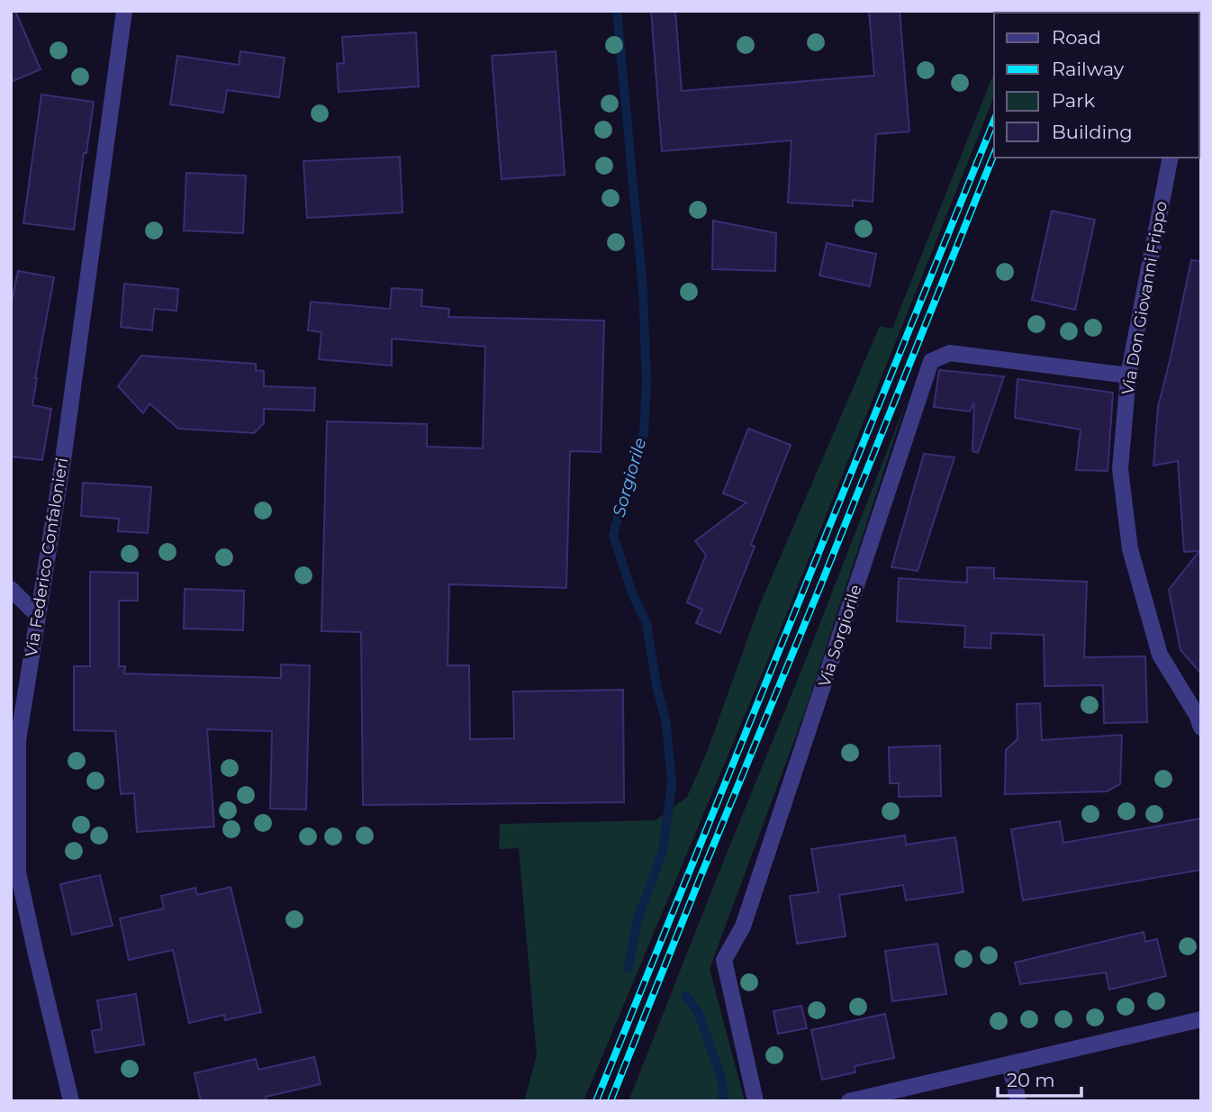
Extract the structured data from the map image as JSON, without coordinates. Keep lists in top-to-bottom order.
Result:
{
  "streets": {
    "street": ["Via Don Giovanni Frippo", "Via Federico Confalonieri", "Via Sorgiorile"]
  },
  "crossings": [
    ["Via Don Giovanni Frippo", "Via Sorgiorile"]
  ],
  "water": ["Sorgiorile"],
  "legend": [
    "Road",
    "Railway",
    "Park",
    "Building"
  ],
  "scale_bar": "20 m"
}
